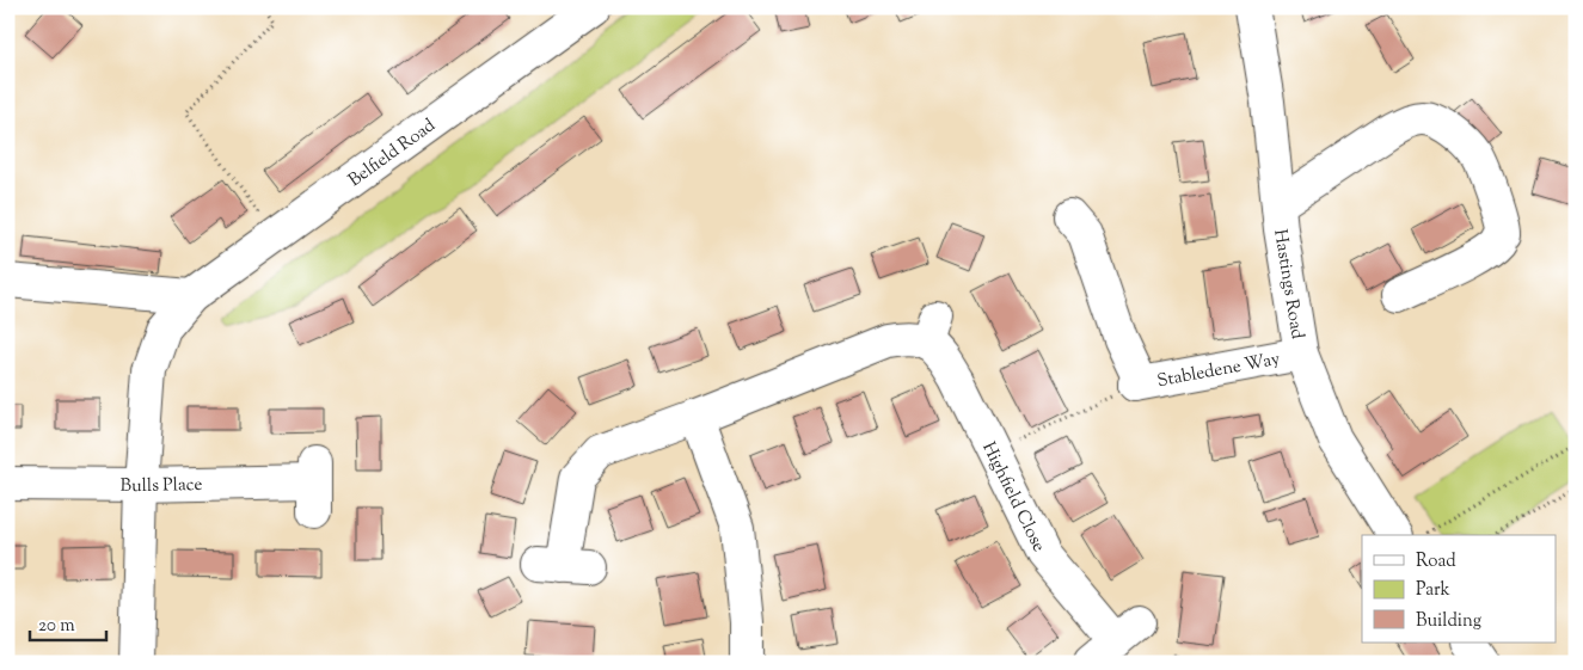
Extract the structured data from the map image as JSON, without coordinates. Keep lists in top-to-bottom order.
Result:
{
  "streets": {
    "street": [
      "Belfield Road",
      "Hastings Road",
      "Stabledene Way",
      "Bulls Place",
      "Highfield Close"
    ]
  },
  "crossings": [
    ["Belfield Road", "Bulls Place"],
    ["Hastings Road", "Stabledene Way"]
  ],
  "legend": ["Road", "Park", "Building"],
  "scale_bar": "20 m"
}
